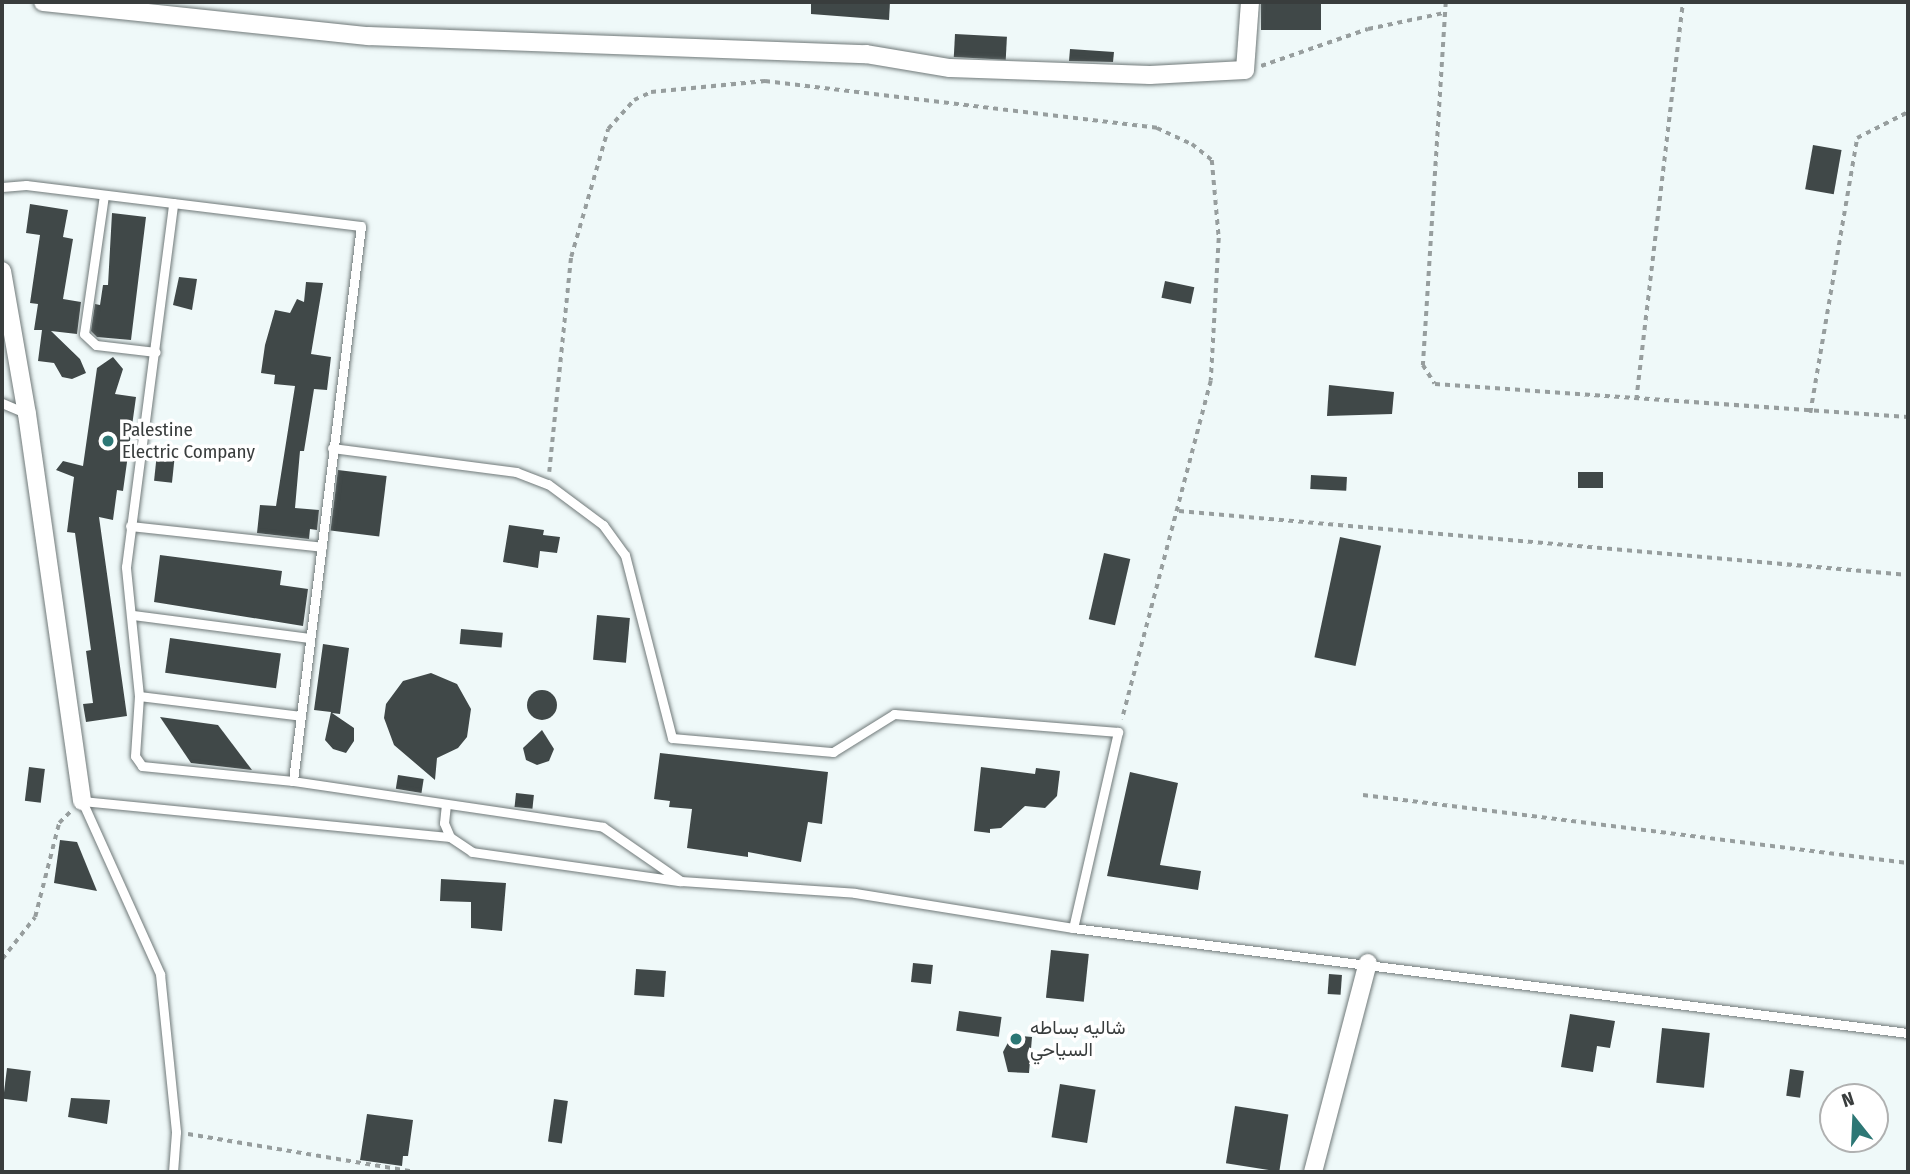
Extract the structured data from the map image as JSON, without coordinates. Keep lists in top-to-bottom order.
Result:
{
  "places": ["Palestine Electric Company", "شاليه بساطه السياحي"],
  "north": "top"
}
